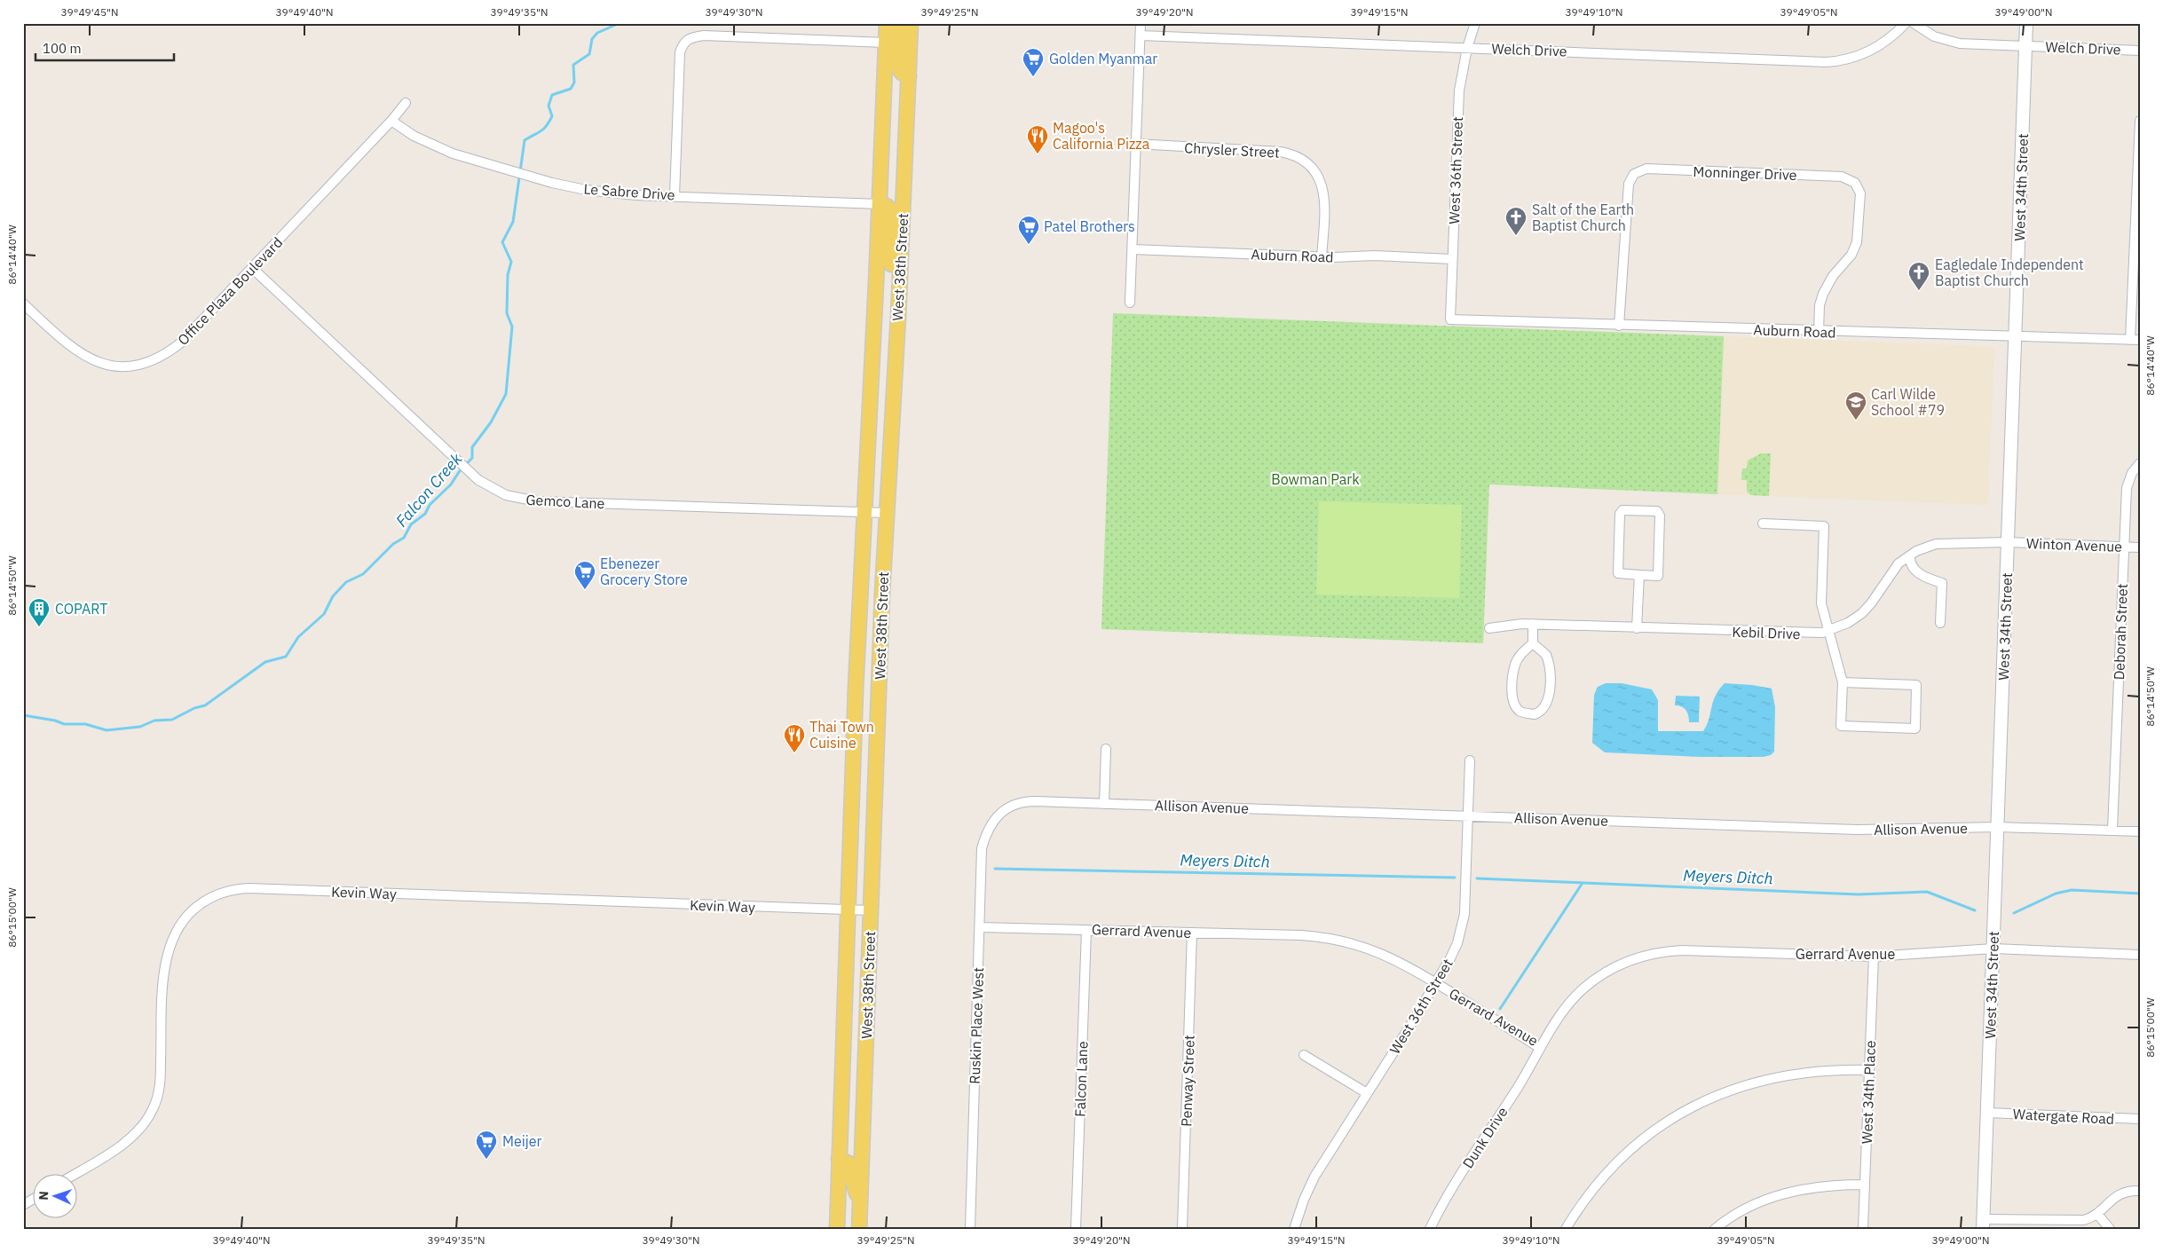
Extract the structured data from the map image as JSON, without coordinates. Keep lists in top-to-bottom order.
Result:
{
  "streets": {
    "main road": ["West 38th Street"],
    "street": [
      "Welch Drive",
      "Chrysler Street",
      "West 36th Street",
      "Monninger Drive",
      "West 34th Street",
      "Le Sabre Drive",
      "Auburn Road",
      "Office Plaza Boulevard",
      "Gemco Lane",
      "Winton Avenue",
      "Deborah Street",
      "Kebil Drive",
      "Allison Avenue",
      "Kevin Way",
      "Gerrard Avenue",
      "Ruskin Place West",
      "Falcon Lane",
      "Penway Street",
      "West 34th Place",
      "Watergate Road",
      "Dunk Drive"
    ]
  },
  "crossings": [
    ["Welch Drive", "West 36th Street"],
    ["Welch Drive", "West 34th Street"],
    ["Chrysler Street", "Auburn Road"],
    ["West 36th Street", "Auburn Road"],
    ["West 36th Street", "Allison Avenue"],
    ["West 36th Street", "Gerrard Avenue"],
    ["Monninger Drive", "Auburn Road"],
    ["West 34th Street", "Auburn Road"],
    ["West 34th Street", "Winton Avenue"],
    ["West 34th Street", "Kebil Drive"],
    ["West 34th Street", "Allison Avenue"],
    ["West 34th Street", "Gerrard Avenue"],
    ["West 34th Street", "Watergate Road"],
    ["Le Sabre Drive", "West 38th Street"],
    ["Le Sabre Drive", "Office Plaza Boulevard"],
    ["West 38th Street", "Gemco Lane"],
    ["West 38th Street", "Kevin Way"],
    ["Office Plaza Boulevard", "Gemco Lane"],
    ["Winton Avenue", "Deborah Street"],
    ["Winton Avenue", "Kebil Drive"],
    ["Deborah Street", "Allison Avenue"],
    ["Allison Avenue", "Ruskin Place West"],
    ["Gerrard Avenue", "Ruskin Place West"],
    ["Gerrard Avenue", "Falcon Lane"],
    ["Gerrard Avenue", "Penway Street"],
    ["Gerrard Avenue", "West 34th Place"],
    ["Gerrard Avenue", "Dunk Drive"]
  ],
  "water": ["Falcon Creek", "Meyers Ditch"],
  "parks": ["Bowman Park"],
  "places": {
    "supermarket": [
      "Golden Myanmar",
      "Patel Brothers",
      "Ebenezer Grocery Store",
      "Meijer"
    ],
    "restaurant": ["Magoo's California Pizza", "Thai Town Cuisine"],
    "church": ["Salt of the Earth Baptist Church", "Eagledale Independent Baptist Church"],
    "school or university": ["Carl Wilde School #79"],
    "building": ["COPART"]
  },
  "scale_bar": "100 m",
  "north": "left",
  "coordinates": [
    "39°49'45\"N",
    "39°49'40\"N",
    "39°49'35\"N",
    "39°49'30\"N",
    "39°49'25\"N",
    "39°49'20\"N",
    "39°49'15\"N",
    "39°49'10\"N",
    "39°49'05\"N",
    "39°49'00\"N",
    "86°14'40\"W",
    "86°14'50\"W",
    "86°15'00\"W"
  ]
}
